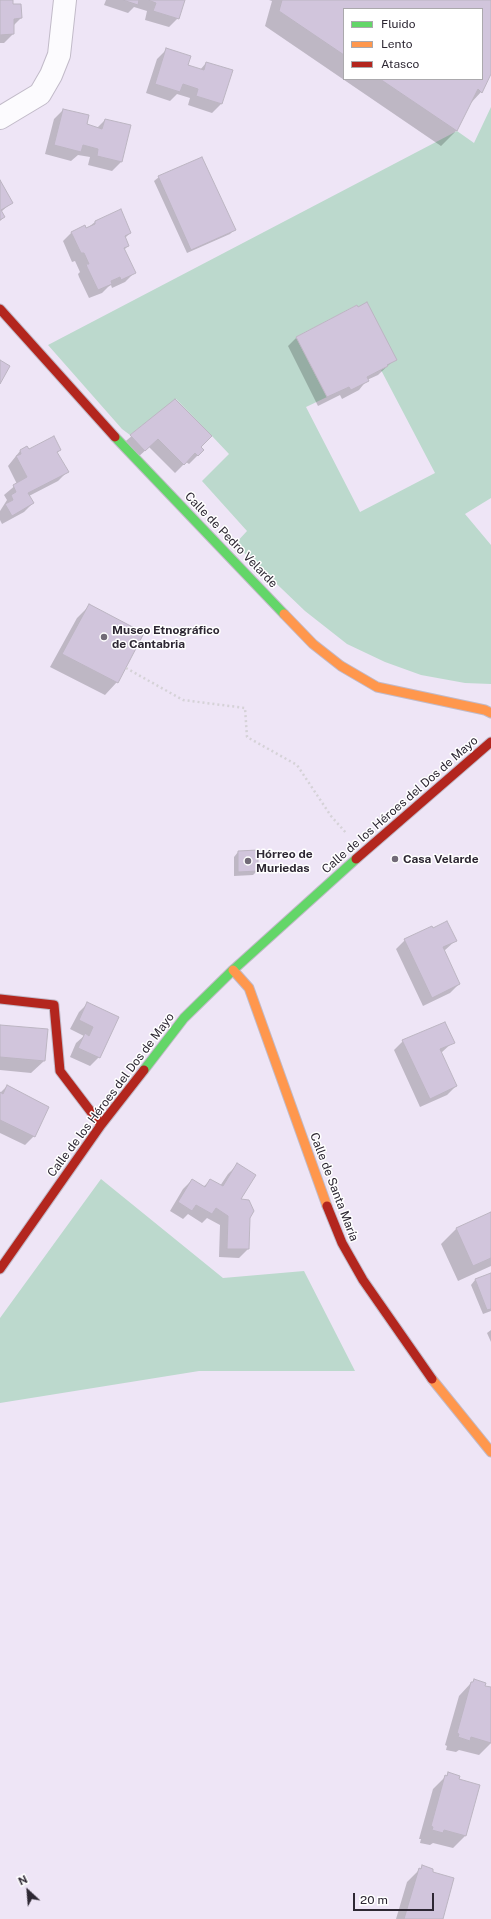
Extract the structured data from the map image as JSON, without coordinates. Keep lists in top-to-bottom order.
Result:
{
  "streets": {
    "street": ["Calle de Pedro Velarde", "Calle de los Héroes del Dos de Mayo", "Calle de Santa María"]
  },
  "crossings": [
    ["Calle de los Héroes del Dos de Mayo", "Calle de Santa María"]
  ],
  "places": ["Museo Etnográfico de Cantabria", "Casa Velarde", "Hórreo de Muriedas"],
  "legend": ["Fluido", "Lento", "Atasco"],
  "scale_bar": "20 m",
  "north": "top left"
}
